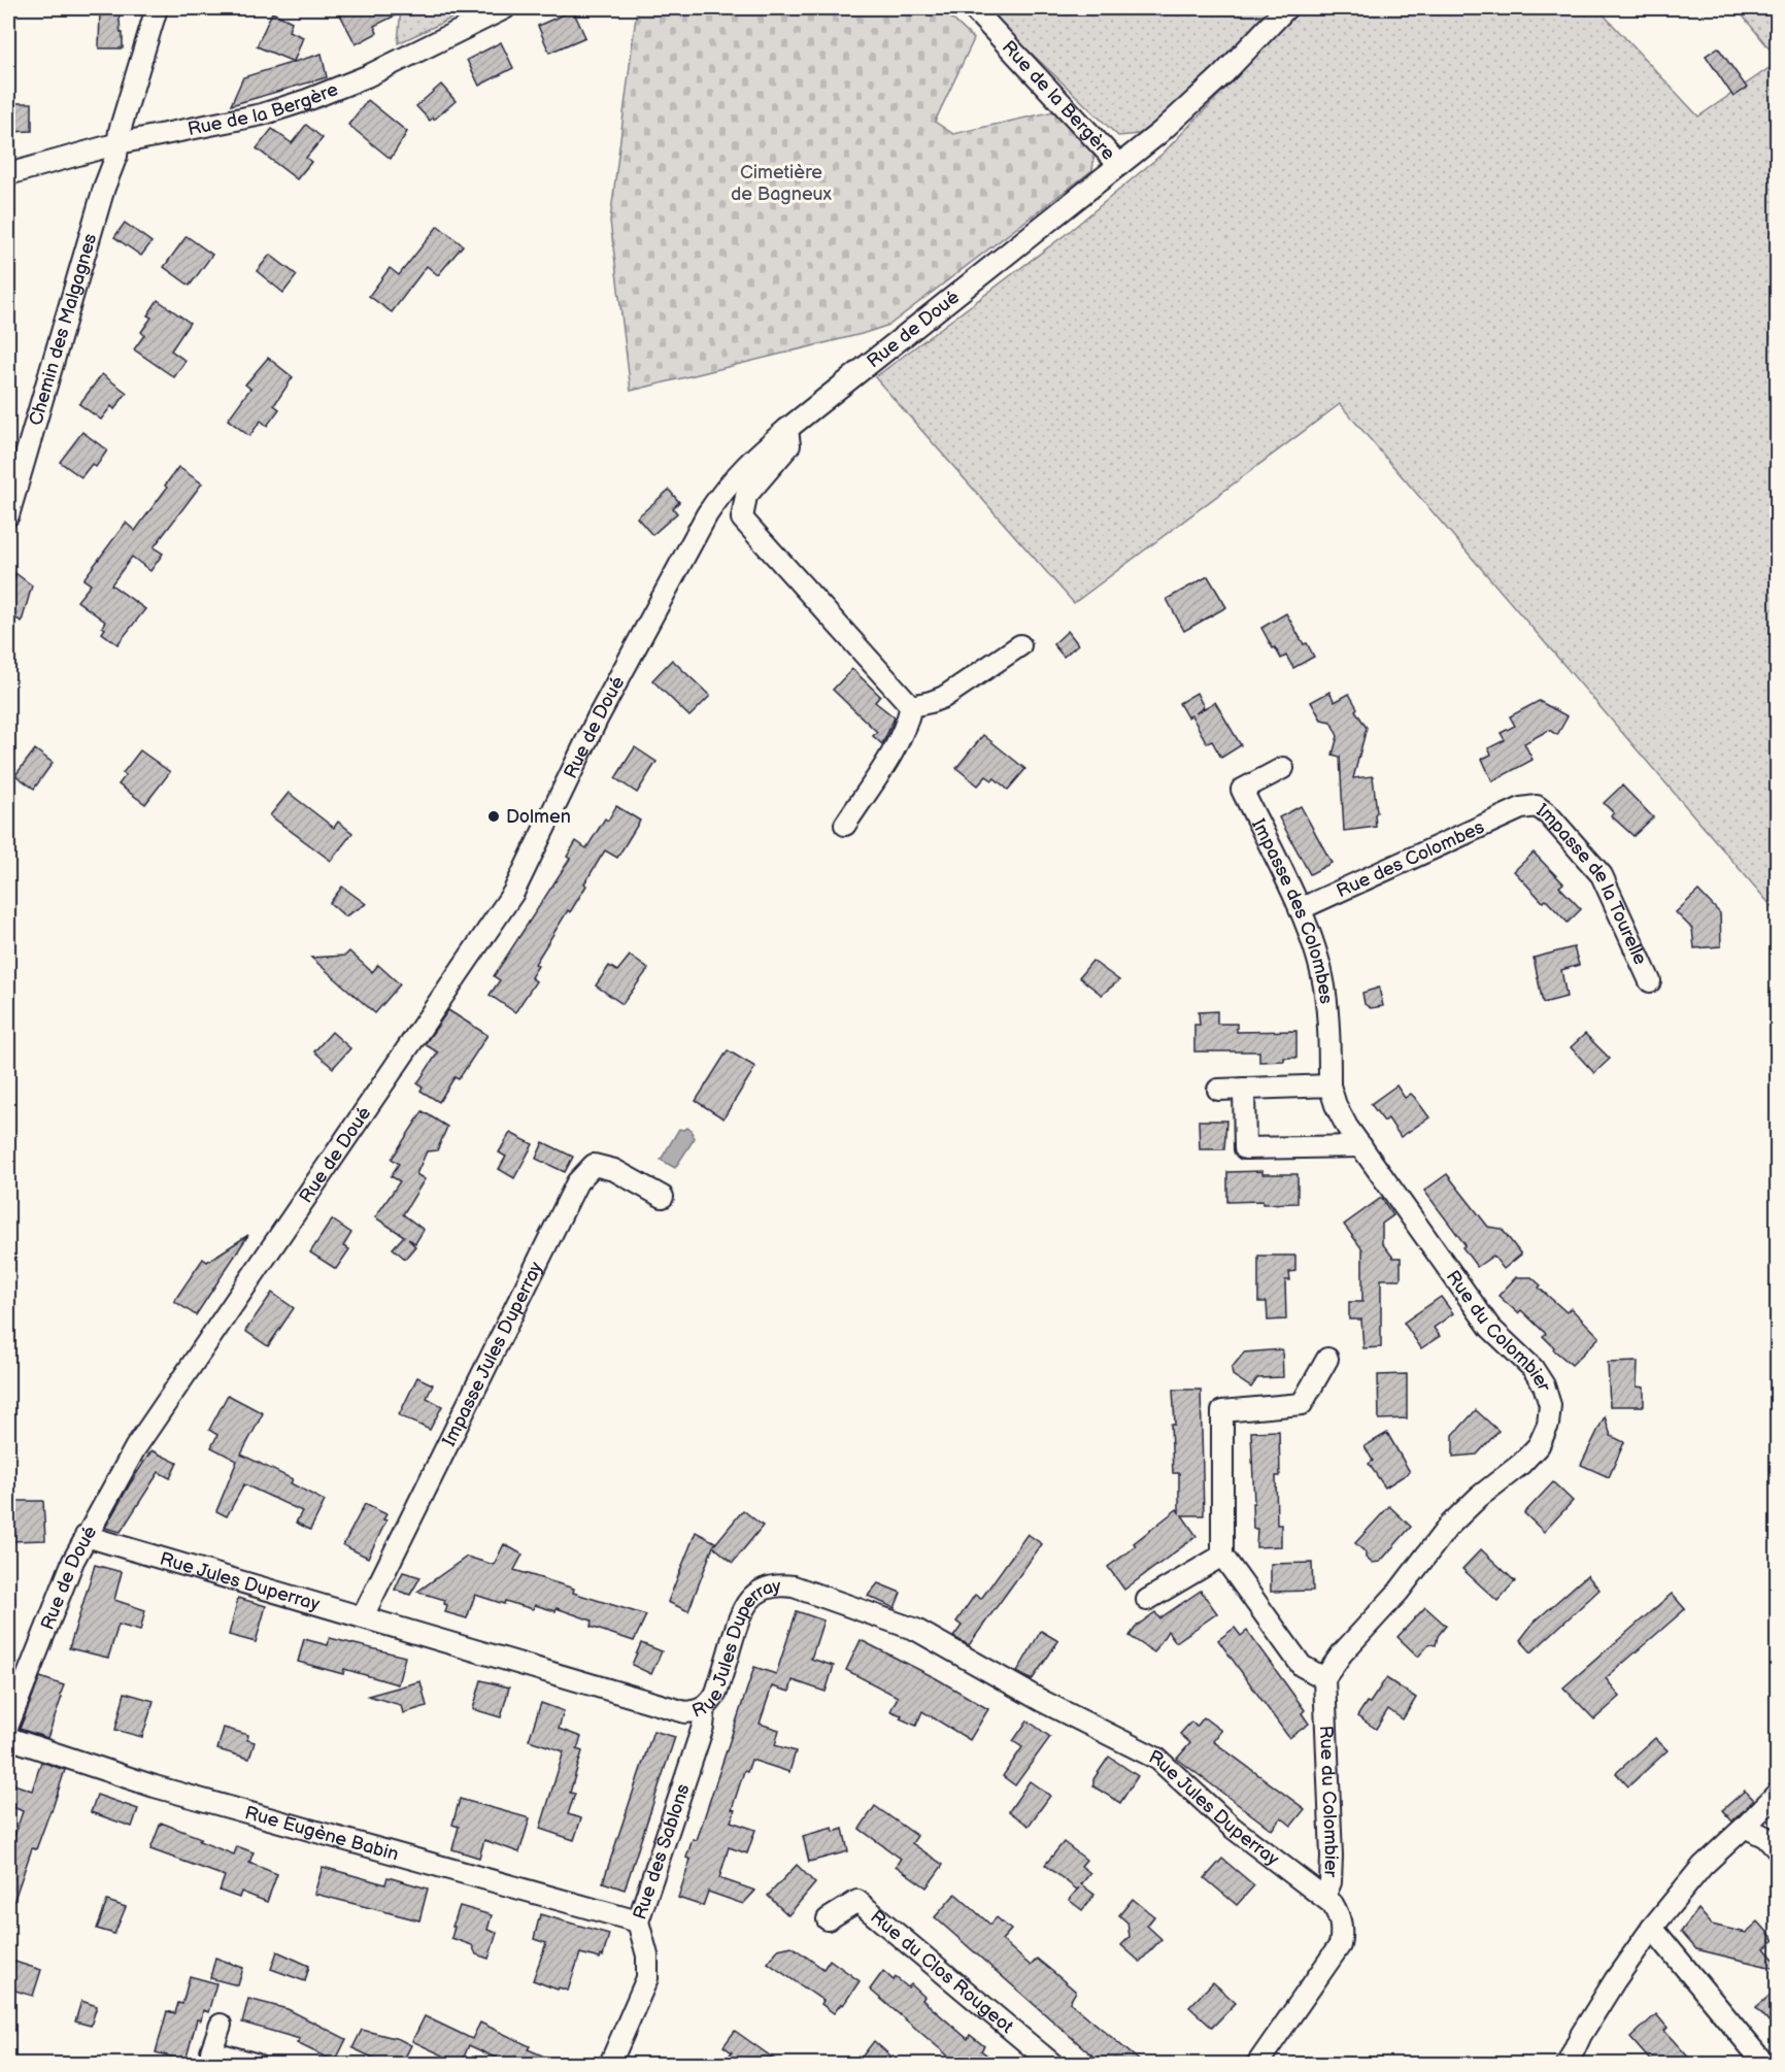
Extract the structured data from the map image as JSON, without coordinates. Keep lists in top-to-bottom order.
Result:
{
  "streets": {
    "street": [
      "Rue de la Bergère",
      "Chemin des Malgagnes",
      "Rue de Doué",
      "Rue des Colombes",
      "Impasse de la Tourelle",
      "Impasse des Colombes",
      "Rue du Colombier",
      "Impasse Jules Duperray",
      "Rue Jules Duperray",
      "Rue Eugène Babin",
      "Rue des Sablons",
      "Rue du Clos Rougeot"
    ]
  },
  "crossings": [
    ["Rue de la Bergère", "Chemin des Malgagnes"],
    ["Rue de la Bergère", "Rue de Doué"],
    ["Rue de Doué", "Rue Jules Duperray"],
    ["Rue des Colombes", "Impasse de la Tourelle"],
    ["Rue des Colombes", "Impasse des Colombes"],
    ["Impasse des Colombes", "Rue du Colombier"],
    ["Rue du Colombier", "Rue Jules Duperray"],
    ["Impasse Jules Duperray", "Rue Jules Duperray"],
    ["Rue Jules Duperray", "Rue des Sablons"],
    ["Rue Eugène Babin", "Rue des Sablons"]
  ],
  "parks": ["Cimetière de Bagneux"],
  "places": ["Dolmen"]
}
